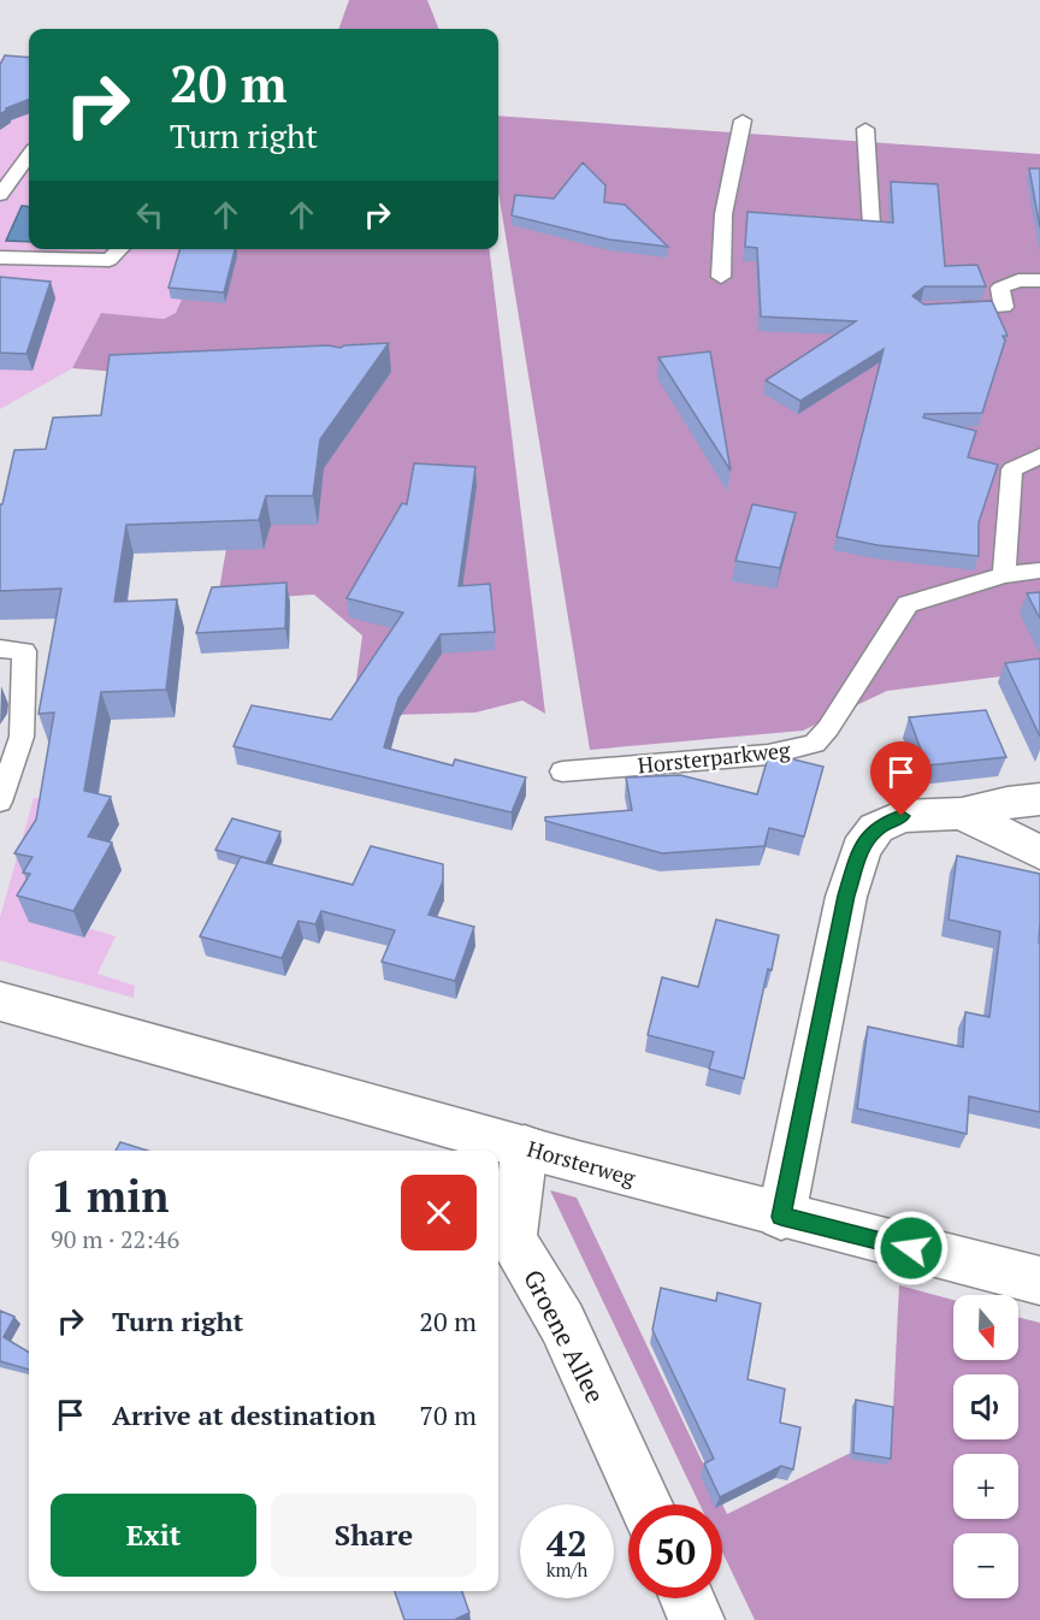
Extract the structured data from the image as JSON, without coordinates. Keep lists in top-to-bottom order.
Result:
{
  "streets": {
    "street": ["Horsterweg", "Groene Allee"],
    "lane": ["Horsterparkweg"]
  },
  "crossings": [
    ["Horsterweg", "Groene Allee"]
  ],
  "north": "bottom",
  "page": {
    "turn": ["20 m", "Turn right"],
    "heading": ["1 min", "90 m · 22:46"],
    "list": [
      {
        "name": "Turn right",
        "value": "20 m"
      },
      {
        "name": "Arrive at destination",
        "value": "70 m"
      }
    ],
    "map_buttons": ["+", "−"],
    "buttons": ["Exit", "Share"],
    "speed": "42 km/h",
    "limit": "50"
  }
}
